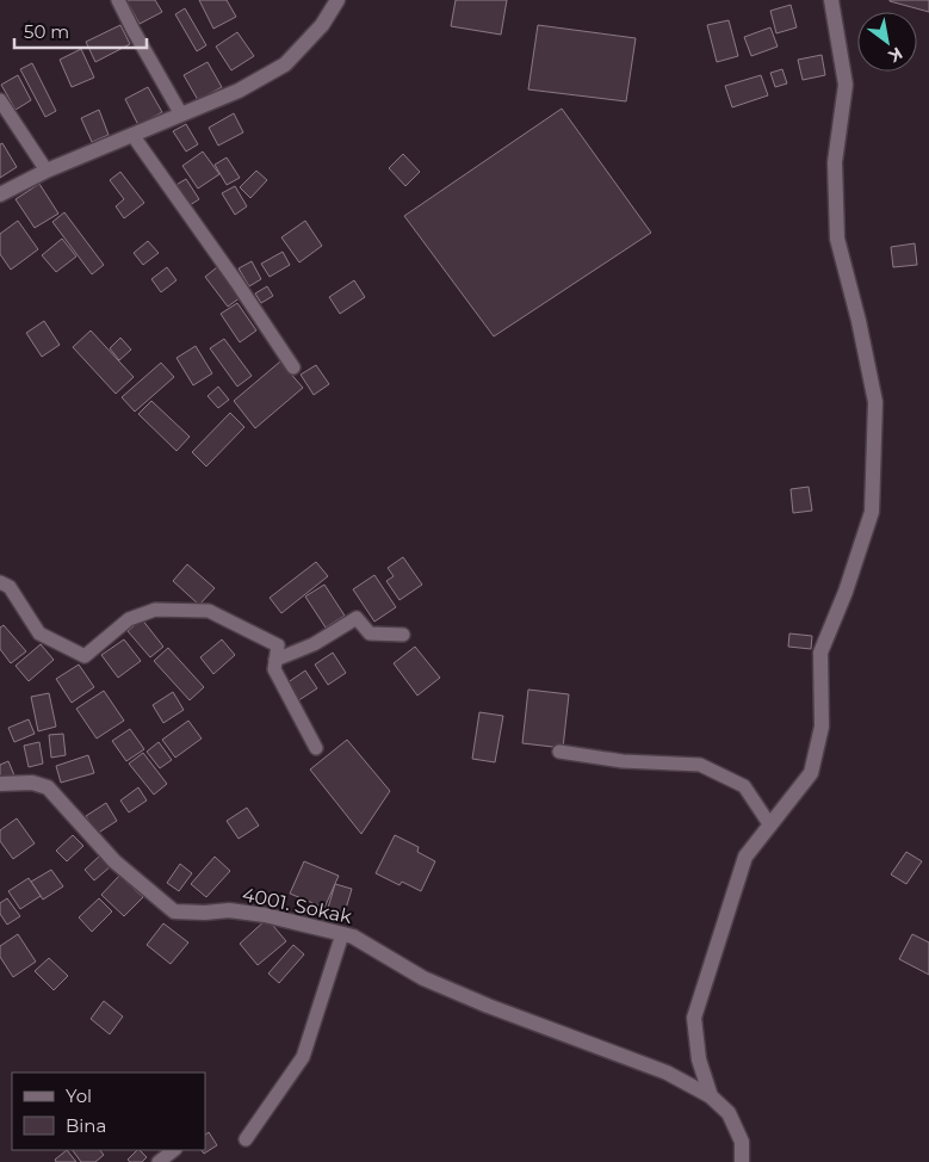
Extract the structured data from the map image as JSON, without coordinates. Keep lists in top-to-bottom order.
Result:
{
  "streets": {
    "street": ["4001. Sokak"]
  },
  "legend": ["Yol", "Bina"],
  "scale_bar": "50 m",
  "north": "bottom right"
}
